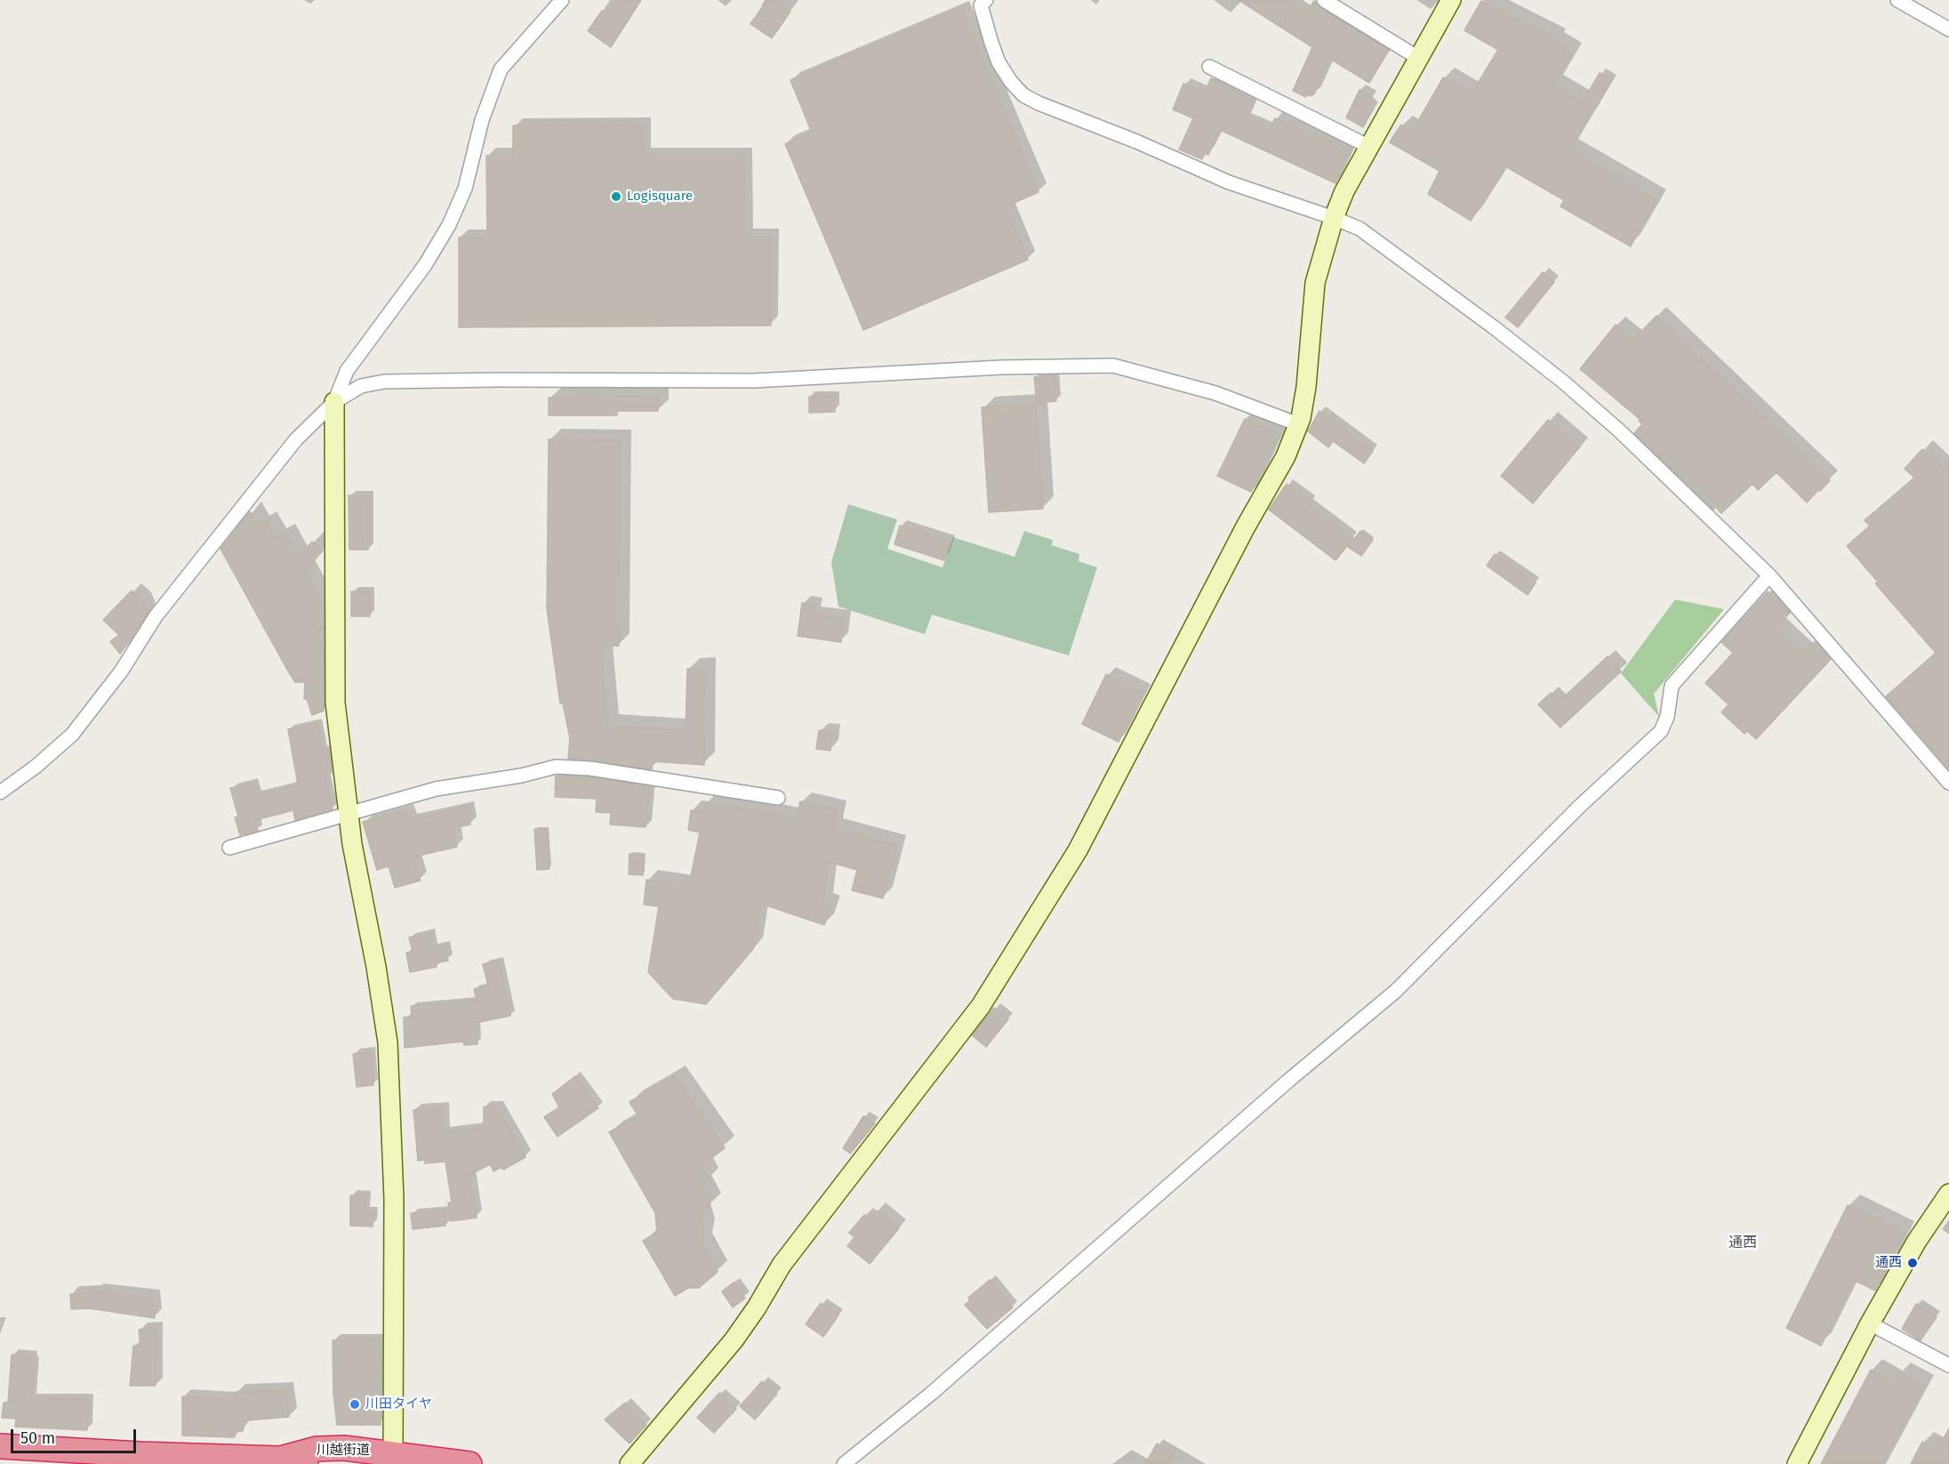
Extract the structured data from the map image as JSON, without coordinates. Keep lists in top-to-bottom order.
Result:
{
  "streets": {
    "highway": ["川越街道"]
  },
  "districts": ["通西"],
  "places": ["Logisquare", "通西", "川田タイヤ"],
  "scale_bar": "50 m"
}
